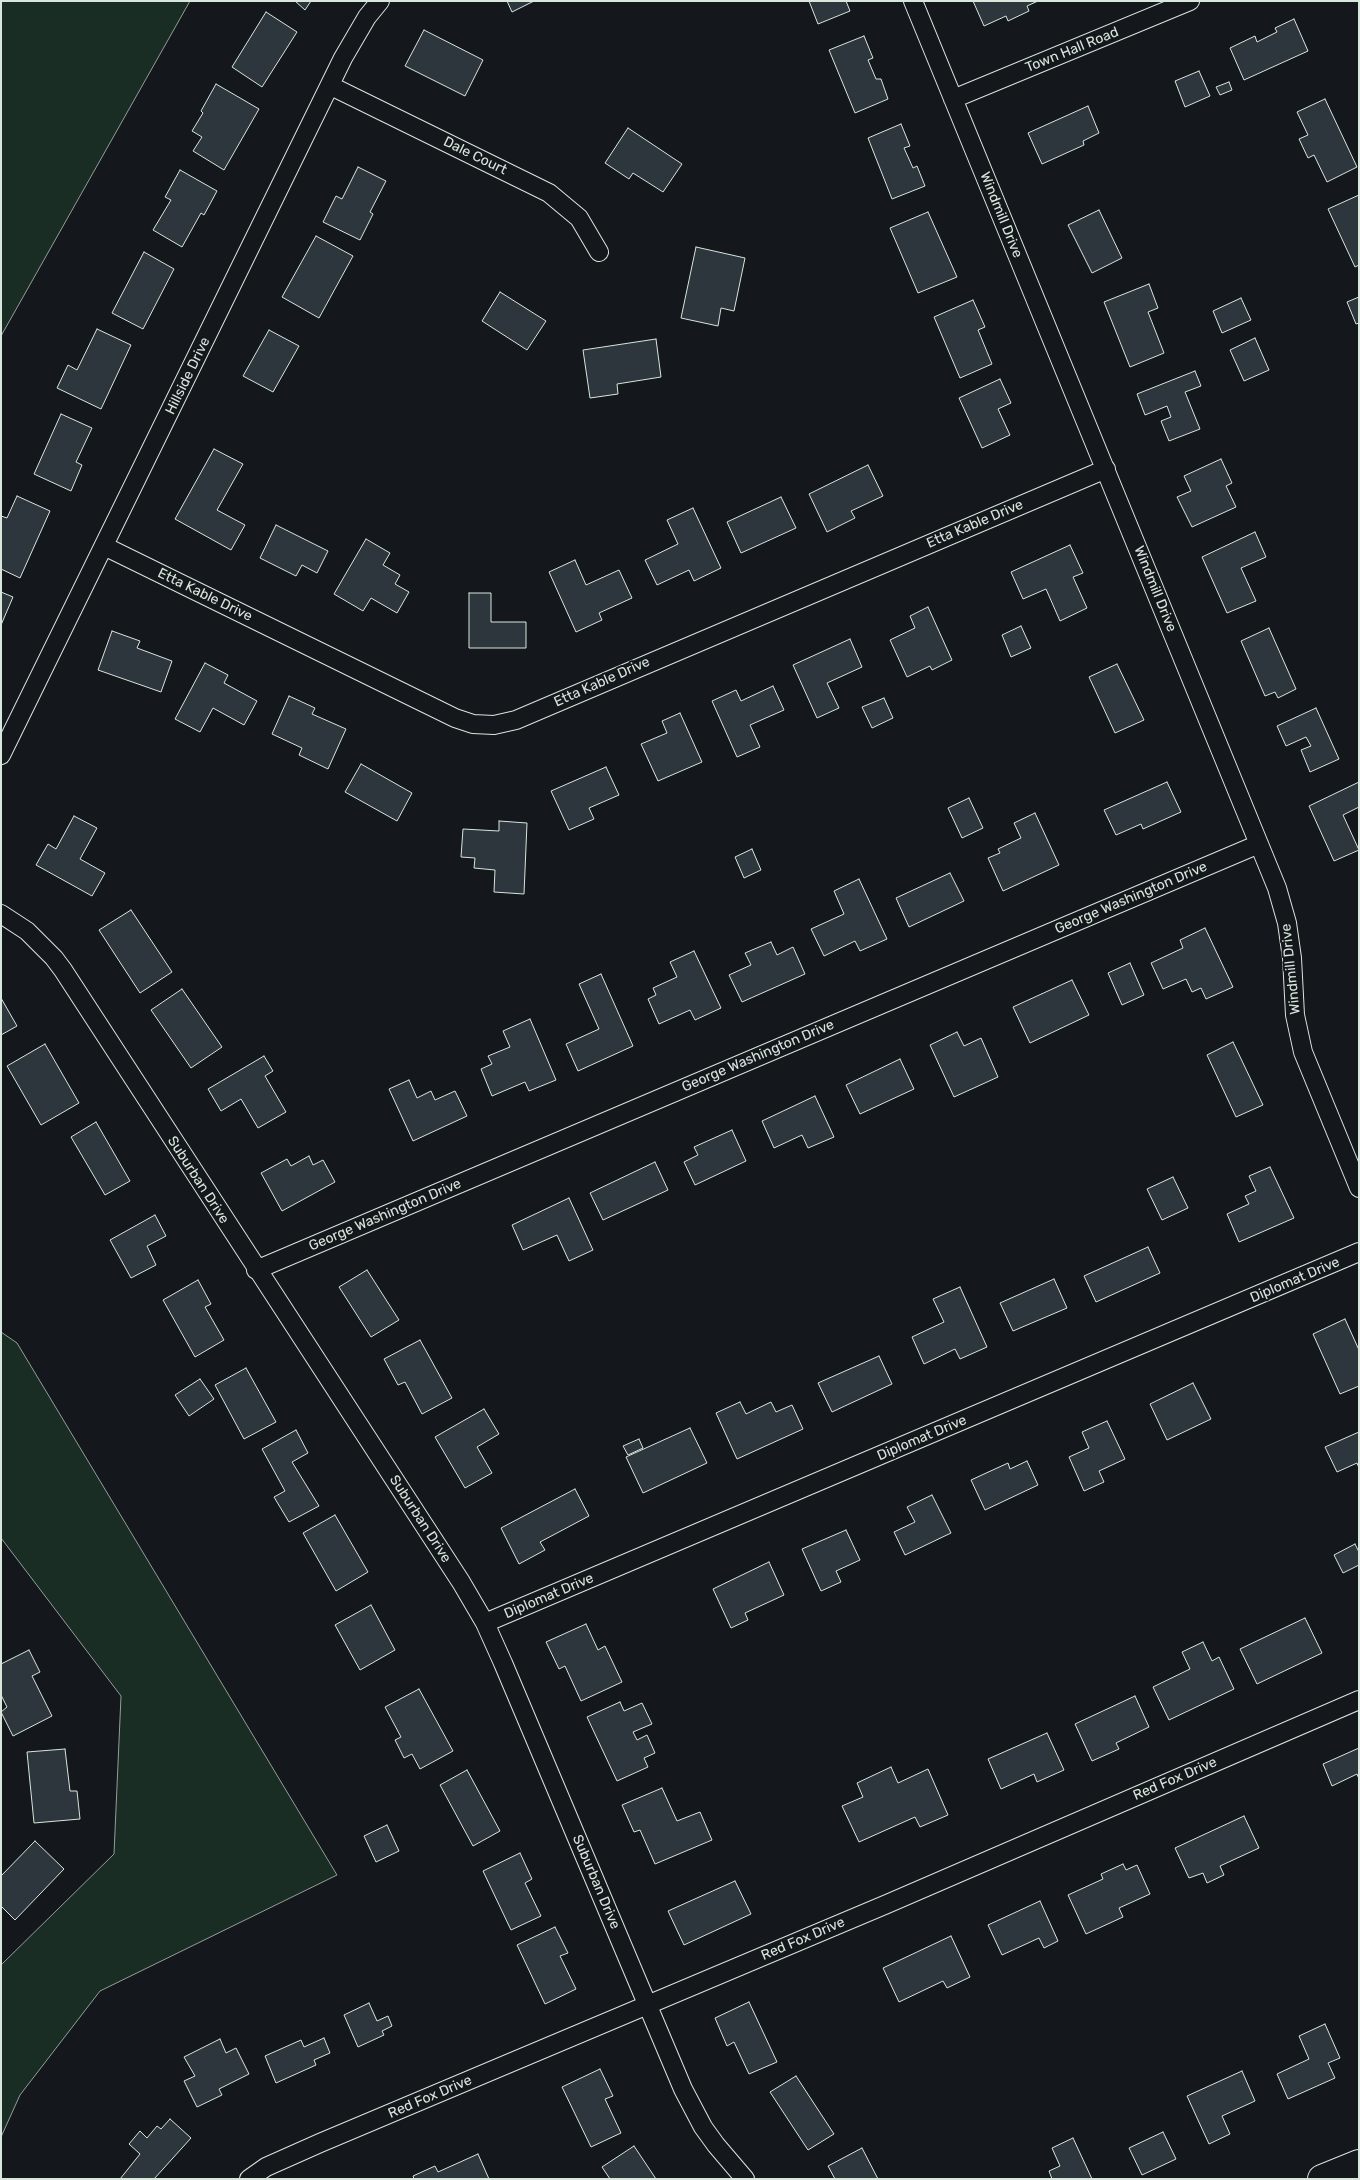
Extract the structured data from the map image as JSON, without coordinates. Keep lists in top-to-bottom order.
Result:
{
  "streets": {
    "street": [
      "Town Hall Road",
      "Dale Court",
      "Windmill Drive",
      "Hillside Drive",
      "Etta Kable Drive",
      "George Washington Drive",
      "Suburban Drive",
      "Diplomat Drive",
      "Red Fox Drive"
    ]
  },
  "crossings": [
    ["Town Hall Road", "Windmill Drive"],
    ["Dale Court", "Hillside Drive"],
    ["Windmill Drive", "Etta Kable Drive"],
    ["Windmill Drive", "George Washington Drive"],
    ["Hillside Drive", "Etta Kable Drive"],
    ["George Washington Drive", "Suburban Drive"],
    ["Suburban Drive", "Diplomat Drive"],
    ["Suburban Drive", "Red Fox Drive"]
  ]
}
